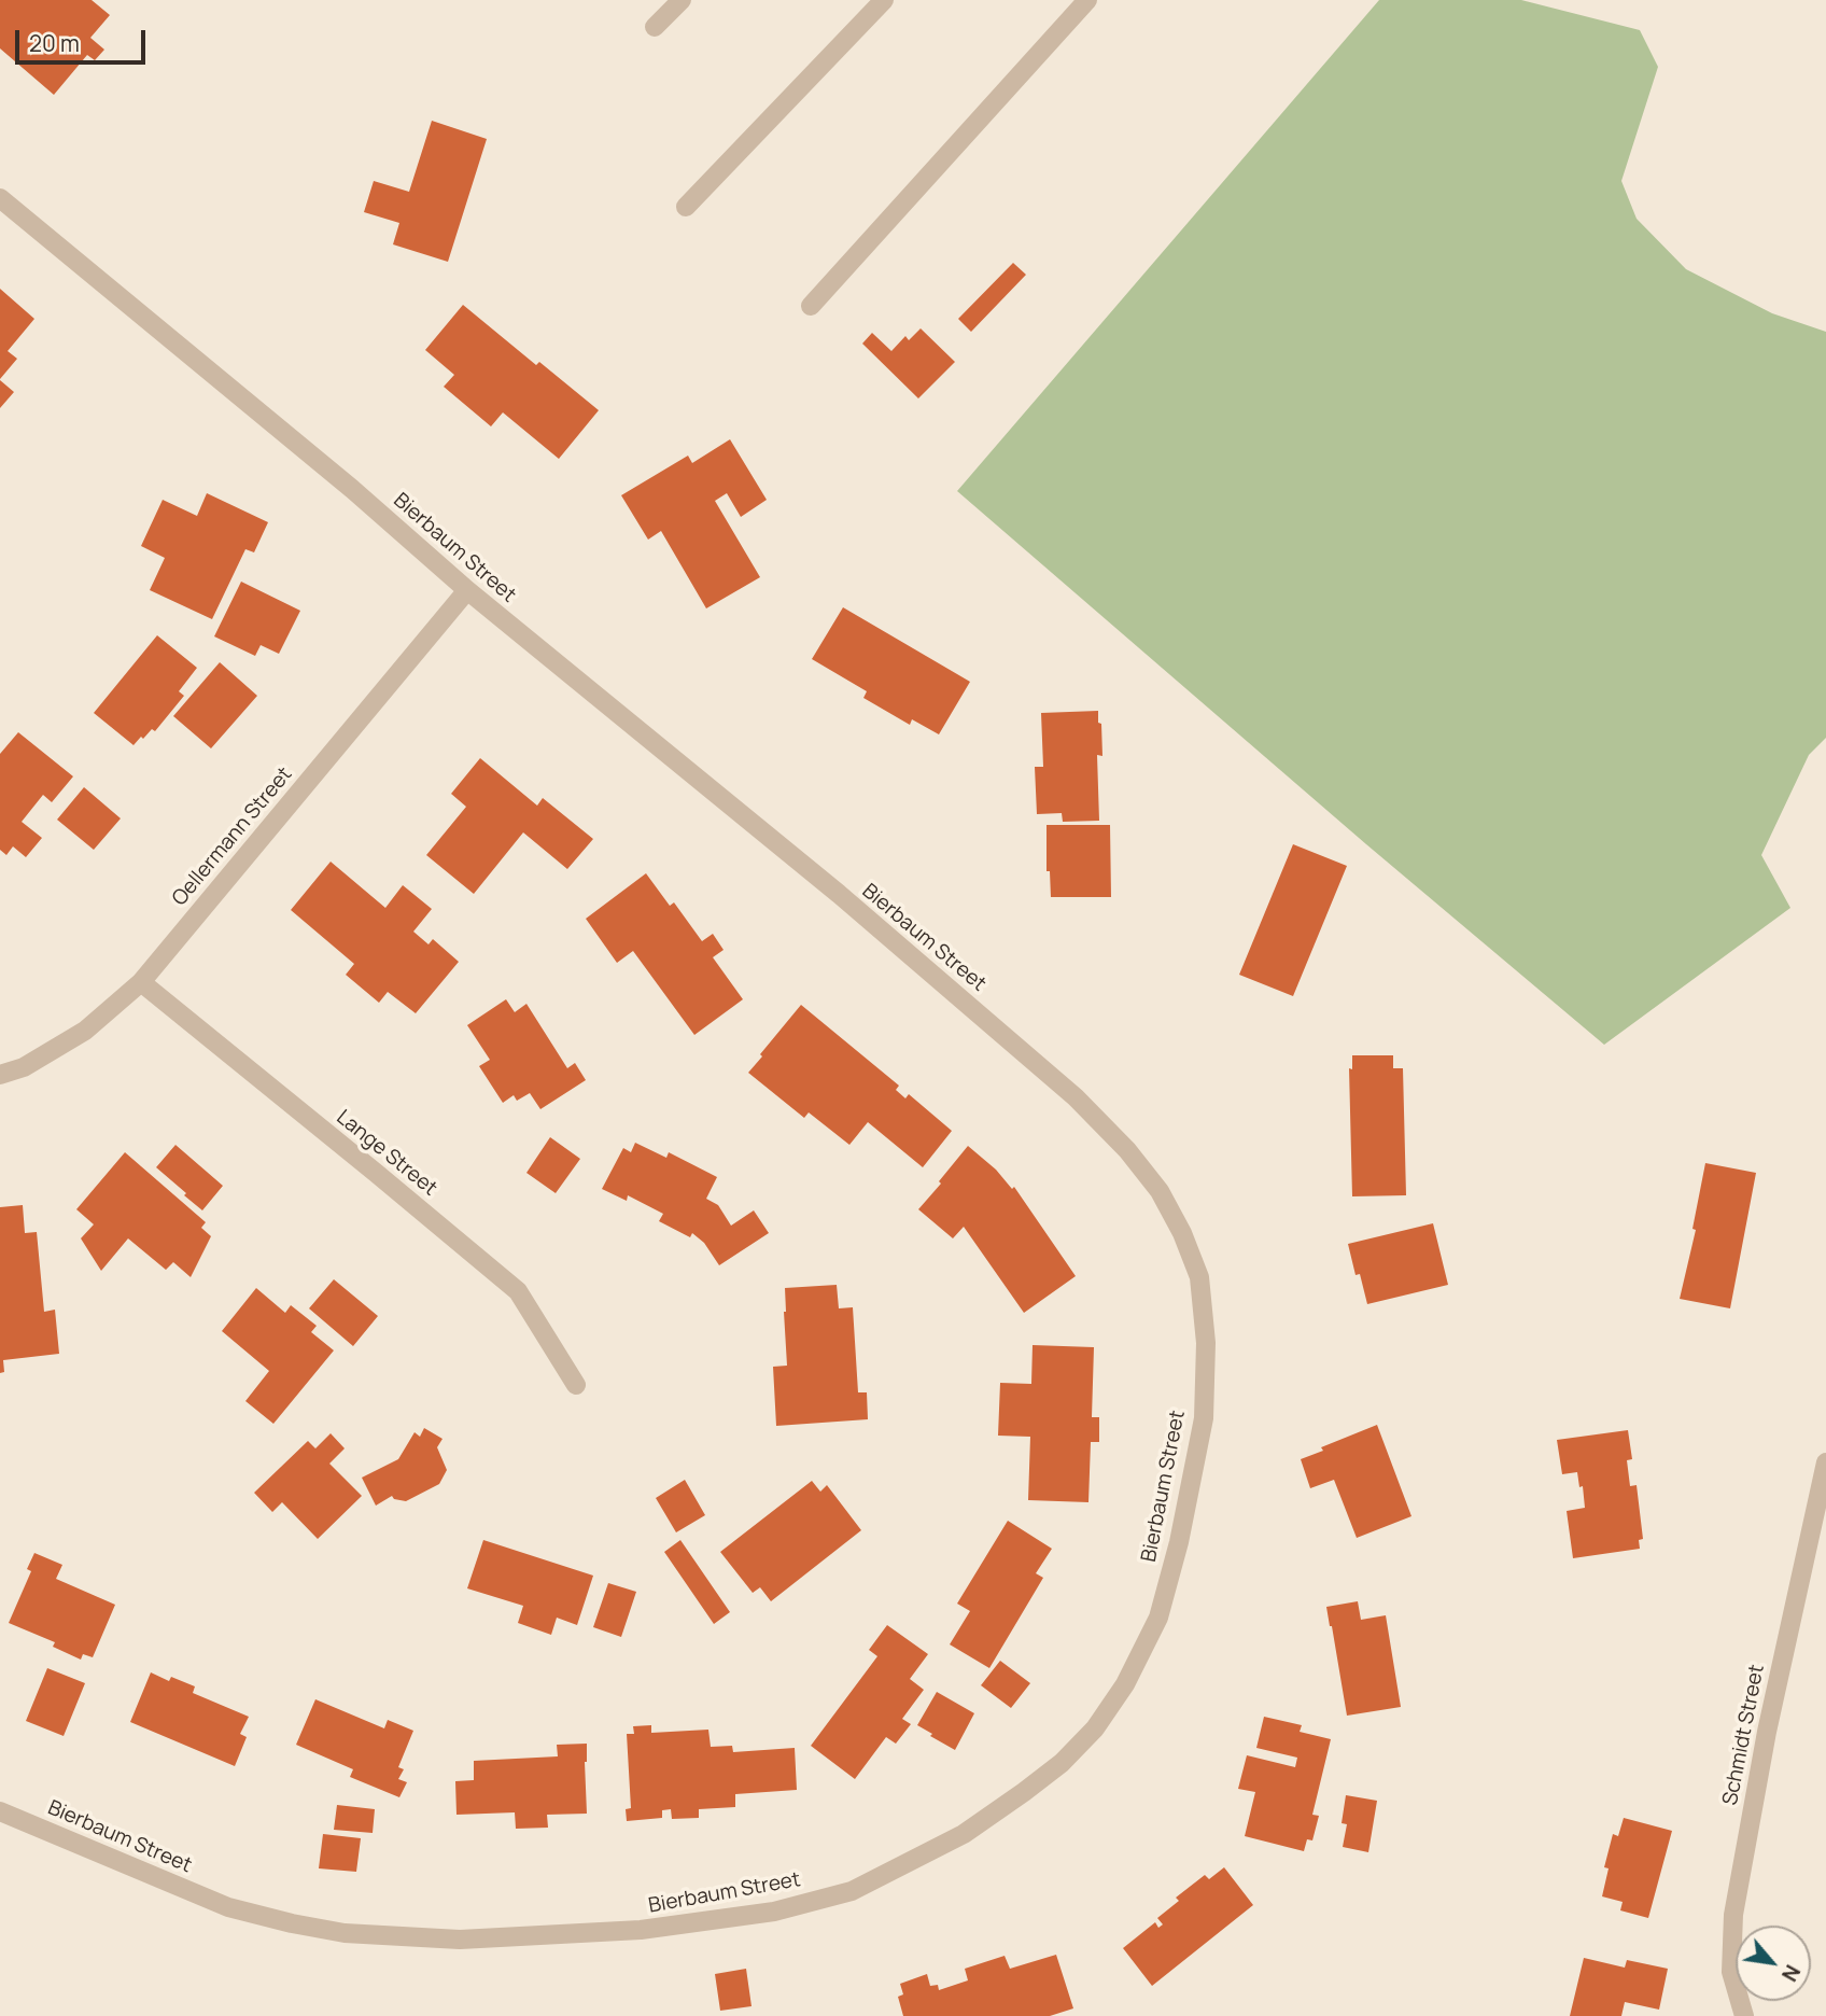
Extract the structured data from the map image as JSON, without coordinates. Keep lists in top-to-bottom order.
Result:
{
  "streets": {
    "street": [
      "Bierbaum Street",
      "Oellermann Street",
      "Lange Street",
      "Schmidt Street"
    ]
  },
  "crossings": [
    ["Bierbaum Street", "Oellermann Street"],
    ["Oellermann Street", "Lange Street"]
  ],
  "scale_bar": "20 m",
  "north": "bottom right"
}
